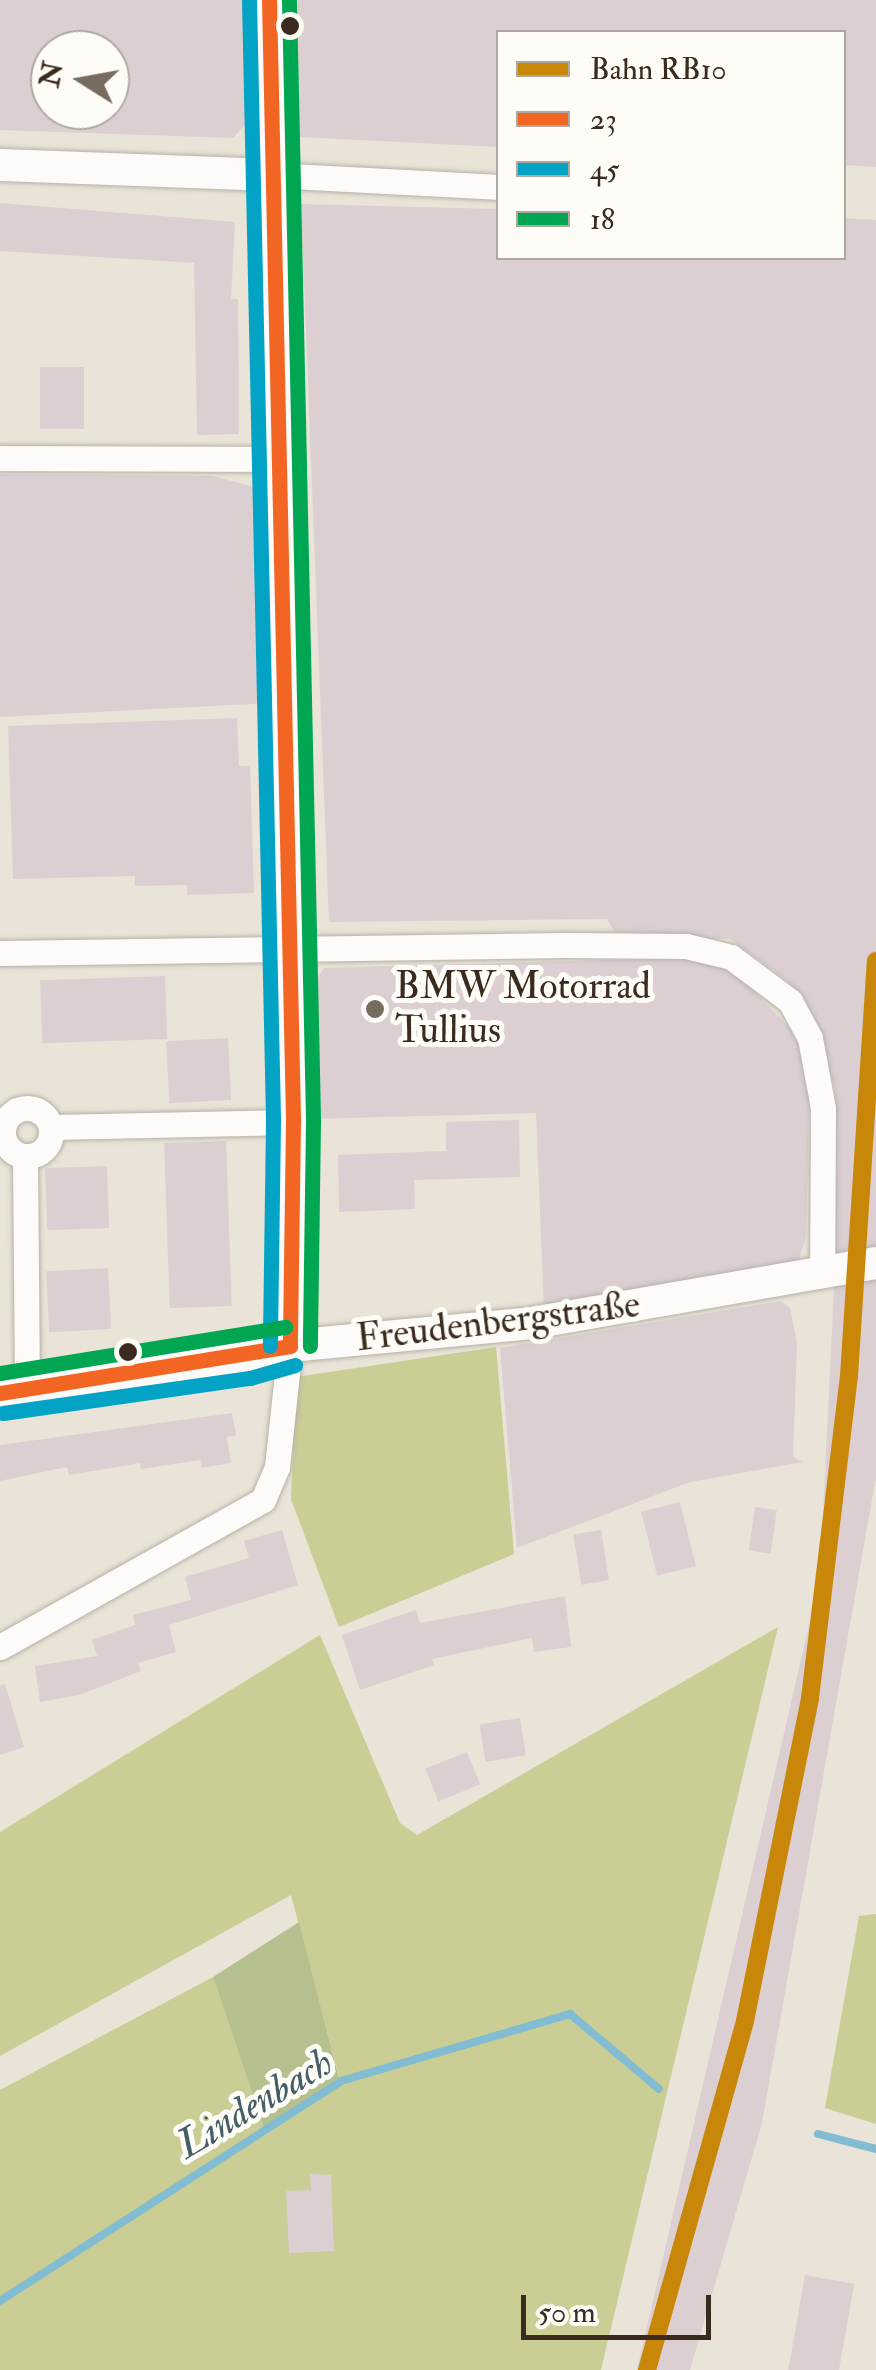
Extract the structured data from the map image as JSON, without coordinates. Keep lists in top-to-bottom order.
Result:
{
  "streets": {
    "street": ["Freudenbergstraße"]
  },
  "water": ["Lindenbach"],
  "places": ["BMW Motorrad Tullius"],
  "lines": [
    "transit line 23",
    "transit line 45",
    "transit line 18",
    "rail line RB10"
  ],
  "legend": [
    "Bahn RB10",
    "23",
    "45",
    "18"
  ],
  "scale_bar": "50 m",
  "north": "left"
}
